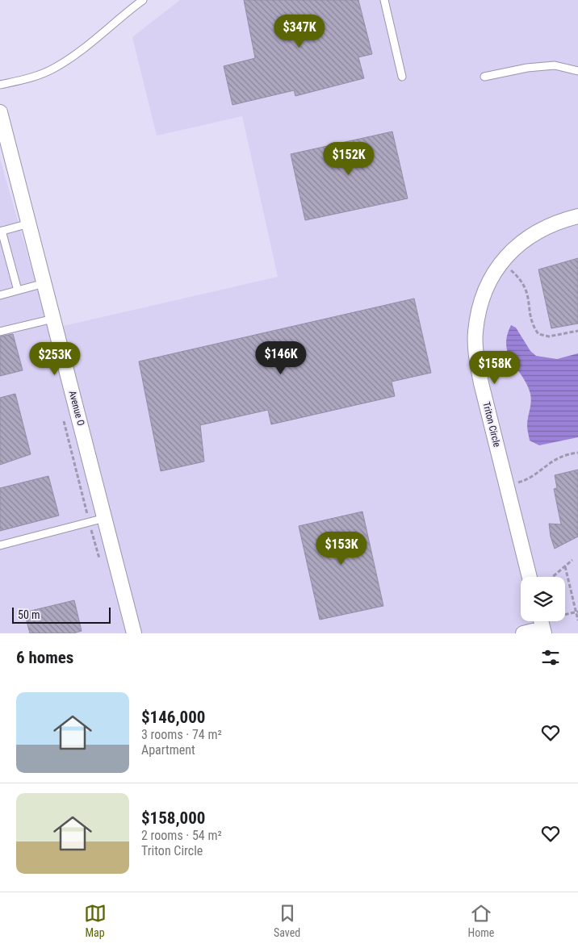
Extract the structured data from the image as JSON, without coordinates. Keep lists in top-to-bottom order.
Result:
{
  "streets": {
    "street": ["Avenue O", "Triton Circle"]
  },
  "scale_bar": "50 m",
  "page": {
    "price": [
      "$347K",
      "$152K",
      "$146K",
      "$253K",
      "$158K",
      "$153K"
    ],
    "scale": "50 m",
    "heading": "6 homes",
    "list": [
      {
        "name": "$146,000",
        "note": "3 rooms · 74 m² · Apartment"
      },
      {
        "name": "$158,000",
        "note": "2 rooms · 54 m² · Triton Circle"
      }
    ],
    "tabs": ["Map", "Saved", "Home"]
  }
}
